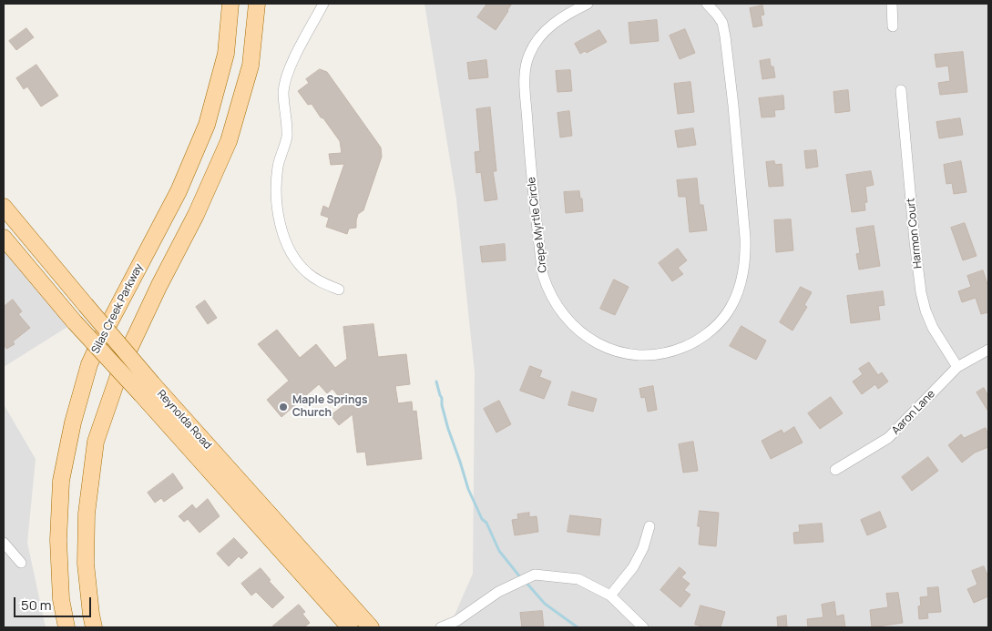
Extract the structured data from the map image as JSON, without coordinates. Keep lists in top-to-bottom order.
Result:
{
  "streets": {
    "main road": ["Silas Creek Parkway", "Reynolda Road"],
    "street": ["Crepe Myrtle Circle", "Harmon Court", "Aaron Lane"]
  },
  "crossings": [
    ["Harmon Court", "Aaron Lane"]
  ],
  "places": ["Maple Springs Church"],
  "scale_bar": "50 m"
}
